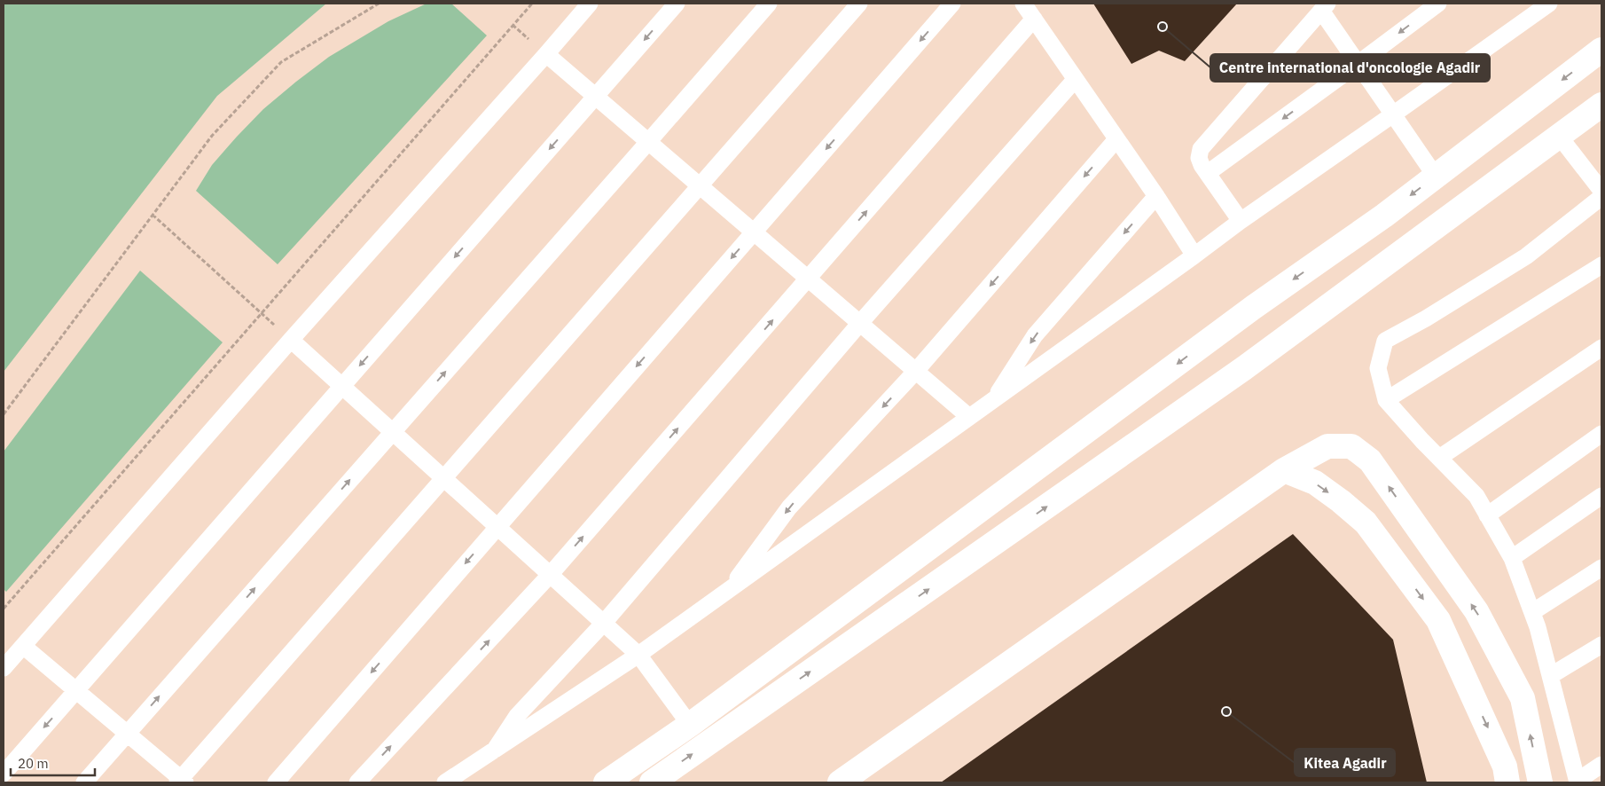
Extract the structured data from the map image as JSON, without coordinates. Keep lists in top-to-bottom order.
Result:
{
  "places": ["Centre international d'oncologie Agadir", "Kitea Agadir"],
  "scale_bar": "20 m"
}
